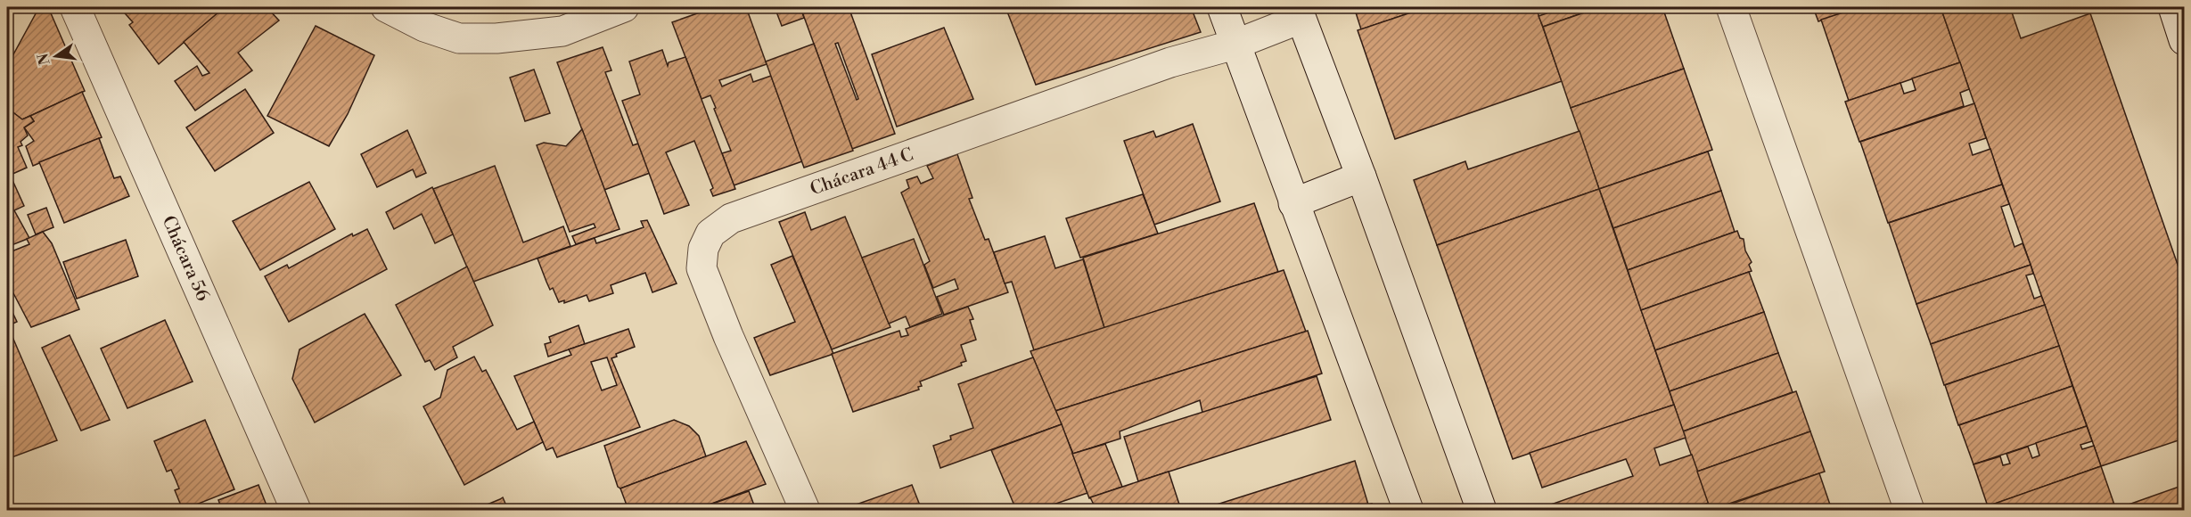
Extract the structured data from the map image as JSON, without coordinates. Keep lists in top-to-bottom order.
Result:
{
  "streets": {
    "street": ["Chácara 44 C", "Chácara 56"]
  },
  "north": "left"
}
